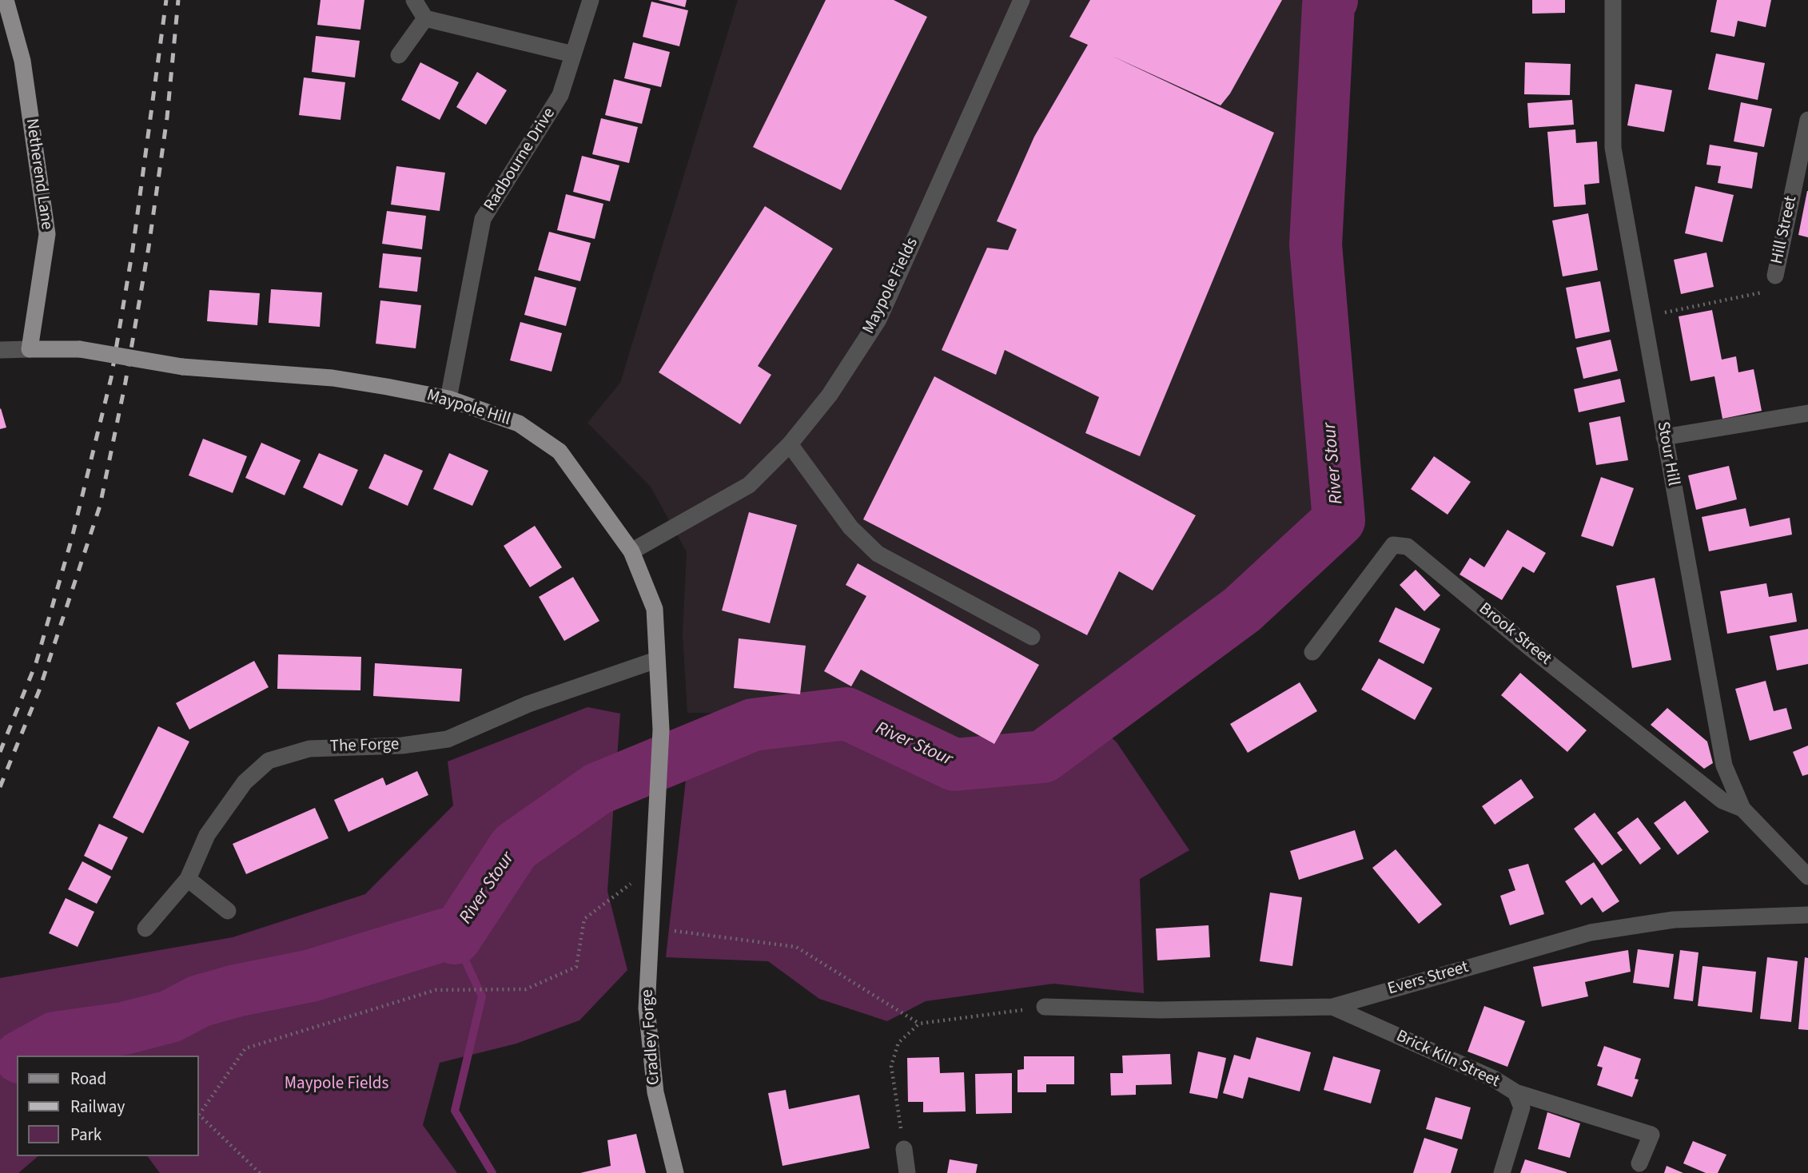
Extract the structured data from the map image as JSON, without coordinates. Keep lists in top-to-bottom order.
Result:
{
  "streets": {
    "main road": ["Netherend Lane", "Maypole Hill", "Cradley Forge"],
    "street": [
      "Radbourne Drive",
      "Hill Street",
      "Maypole Fields",
      "Stour Hill",
      "Brook Street",
      "The Forge",
      "Evers Street",
      "Brick Kiln Street"
    ]
  },
  "crossings": [
    ["Radbourne Drive", "Maypole Hill"],
    ["Netherend Lane", "Maypole Hill"],
    ["Maypole Fields", "Maypole Hill"],
    ["Maypole Hill", "The Forge"],
    ["Maypole Hill", "Cradley Forge"],
    ["Stour Hill", "Brook Street"],
    ["Evers Street", "Brick Kiln Street"]
  ],
  "water": ["River Stour"],
  "parks": ["Maypole Fields"],
  "legend": ["Road", "Railway", "Park"]
}
